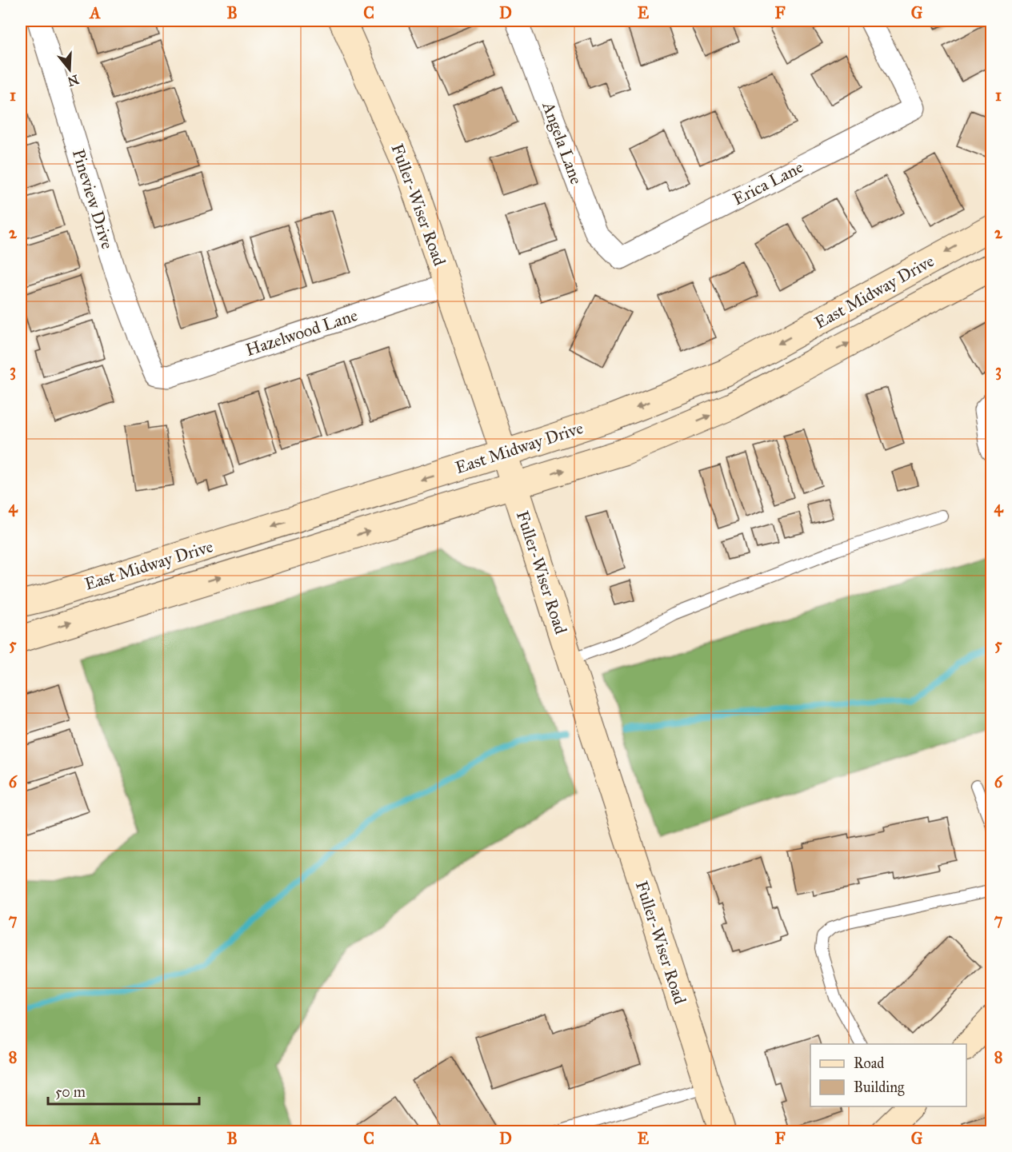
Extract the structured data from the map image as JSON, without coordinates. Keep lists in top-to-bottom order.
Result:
{
  "streets": {
    "main road": ["Fuller-Wiser Road", "East Midway Drive"],
    "street": [
      "Angela Lane",
      "Erica Lane",
      "Pineview Drive",
      "Hazelwood Lane"
    ]
  },
  "crossings": [
    ["Angela Lane", "Erica Lane"],
    ["Pineview Drive", "Hazelwood Lane"],
    ["Fuller-Wiser Road", "East Midway Drive"],
    ["Fuller-Wiser Road", "Hazelwood Lane"]
  ],
  "legend": ["Road", "Building"],
  "scale_bar": "50 m",
  "north": "bottom",
  "grid": {
    "columns": [
      "A",
      "B",
      "C",
      "D",
      "E",
      "F",
      "G"
    ],
    "rows": [
      "1",
      "2",
      "3",
      "4",
      "5",
      "6",
      "7",
      "8"
    ]
  }
}
